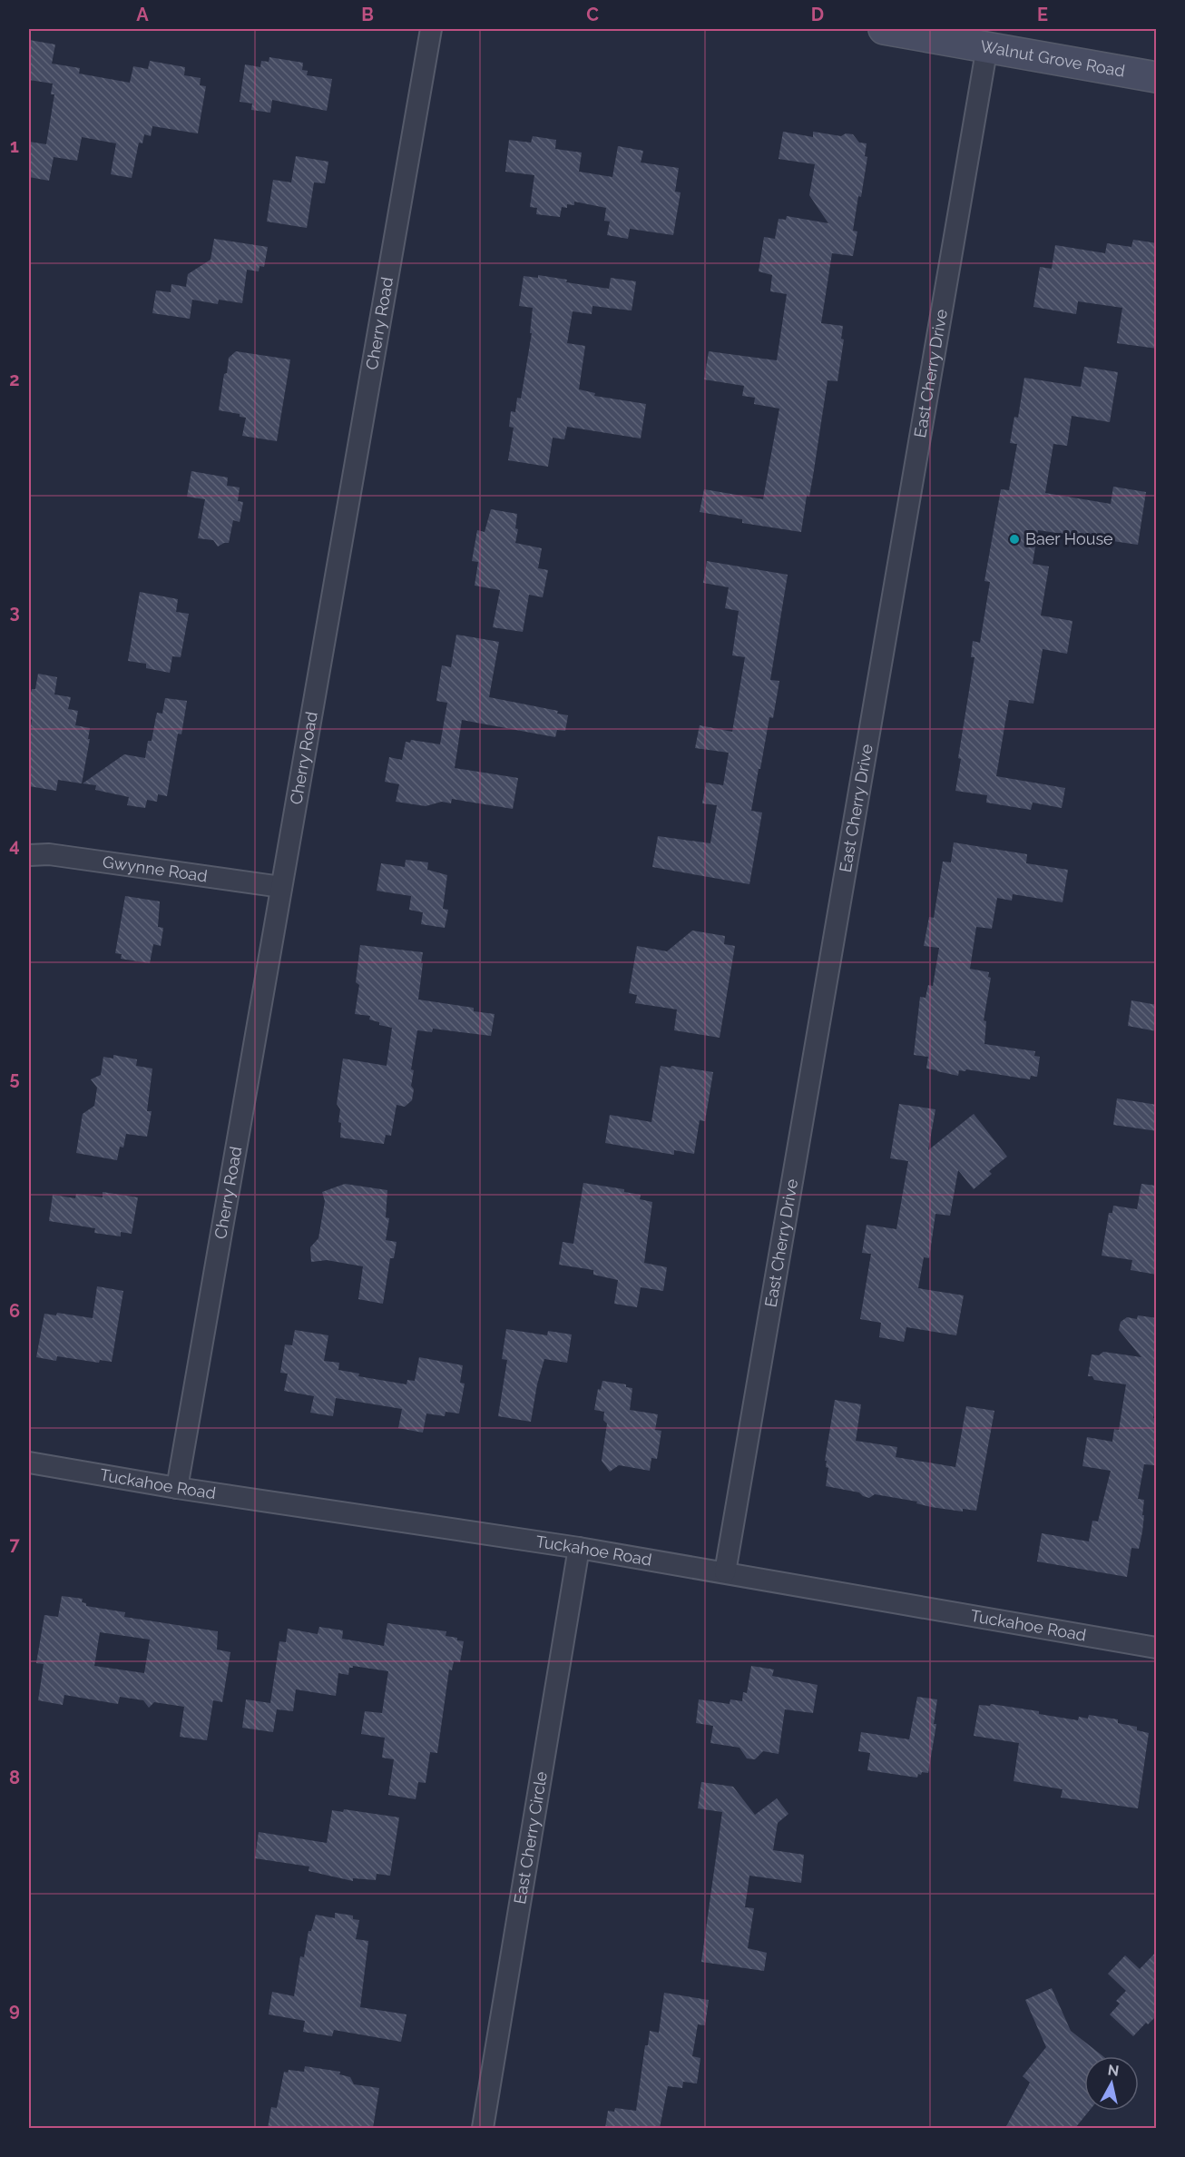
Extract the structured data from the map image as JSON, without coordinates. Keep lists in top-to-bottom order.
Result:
{
  "streets": {
    "main road": ["Walnut Grove Road"],
    "street": [
      "Cherry Road",
      "East Cherry Drive",
      "Gwynne Road",
      "Tuckahoe Road",
      "East Cherry Circle"
    ]
  },
  "crossings": [
    ["Walnut Grove Road", "East Cherry Drive"],
    ["Cherry Road", "Gwynne Road"],
    ["Cherry Road", "Tuckahoe Road"],
    ["East Cherry Drive", "Tuckahoe Road"],
    ["Tuckahoe Road", "East Cherry Circle"]
  ],
  "places": ["Baer House"],
  "north": "top",
  "grid": {
    "columns": [
      "A",
      "B",
      "C",
      "D",
      "E"
    ],
    "rows": [
      "1",
      "2",
      "3",
      "4",
      "5",
      "6",
      "7",
      "8",
      "9"
    ]
  }
}
